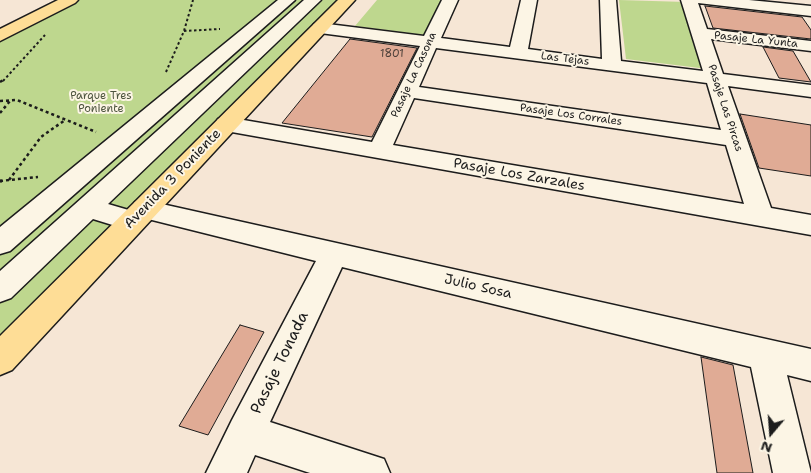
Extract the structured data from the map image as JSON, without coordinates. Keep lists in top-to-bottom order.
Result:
{
  "streets": {
    "main road": ["Avenida 3 Poniente"],
    "street": [
      "Pasaje La Yunta",
      "Las Tejas",
      "Pasaje La Casona",
      "Pasaje Las Pircas",
      "Pasaje Los Corrales",
      "Pasaje Los Zarzales",
      "Julio Sosa",
      "Pasaje Tonada"
    ]
  },
  "crossings": [
    ["Pasaje La Yunta", "Pasaje Las Pircas"],
    ["Las Tejas", "Pasaje La Casona"],
    ["Las Tejas", "Pasaje Las Pircas"],
    ["Las Tejas", "Avenida 3 Poniente"],
    ["Pasaje La Casona", "Pasaje Los Corrales"],
    ["Pasaje La Casona", "Pasaje Los Zarzales"],
    ["Pasaje Las Pircas", "Pasaje Los Corrales"],
    ["Pasaje Las Pircas", "Pasaje Los Zarzales"],
    ["Pasaje Los Zarzales", "Avenida 3 Poniente"],
    ["Avenida 3 Poniente", "Julio Sosa"],
    ["Julio Sosa", "Pasaje Tonada"]
  ],
  "parks": ["Parque Tres Poniente"],
  "house_numbers": ["1801"],
  "north": "bottom"
}
